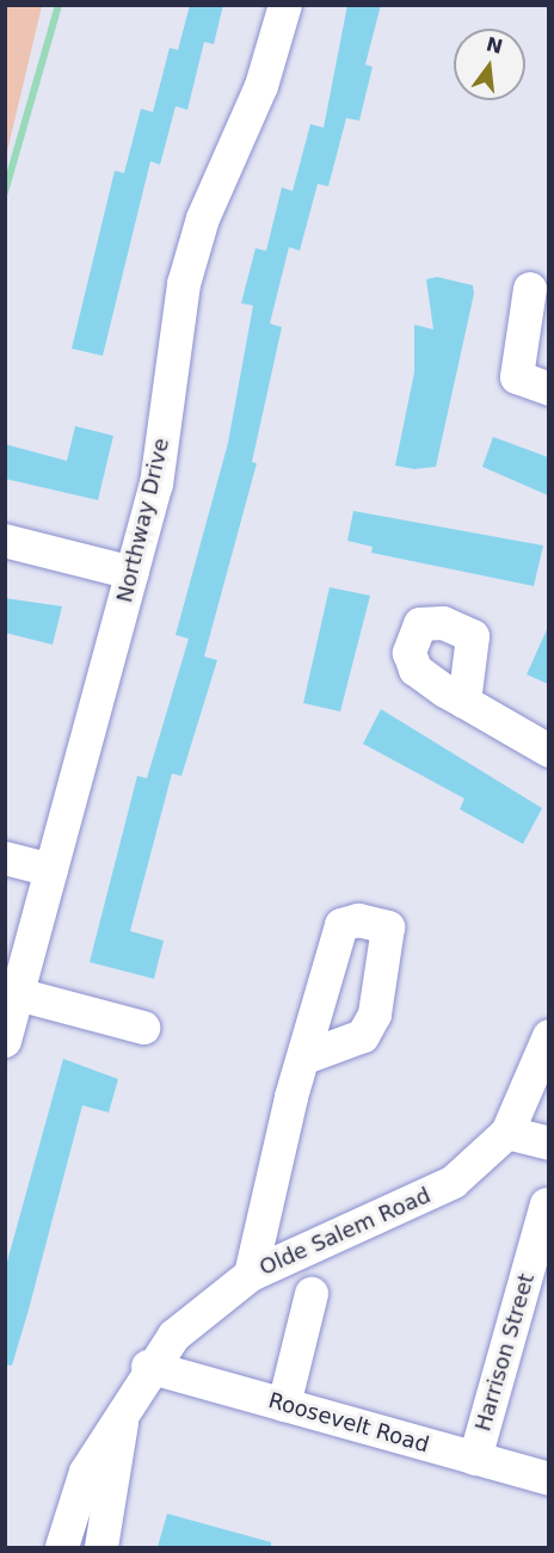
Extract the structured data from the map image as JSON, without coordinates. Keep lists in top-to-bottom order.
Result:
{
  "streets": {
    "street": [
      "Northway Drive",
      "Olde Salem Road",
      "Harrison Street",
      "Roosevelt Road"
    ]
  },
  "crossings": [
    ["Olde Salem Road", "Roosevelt Road"],
    ["Harrison Street", "Roosevelt Road"]
  ],
  "north": "top"
}
